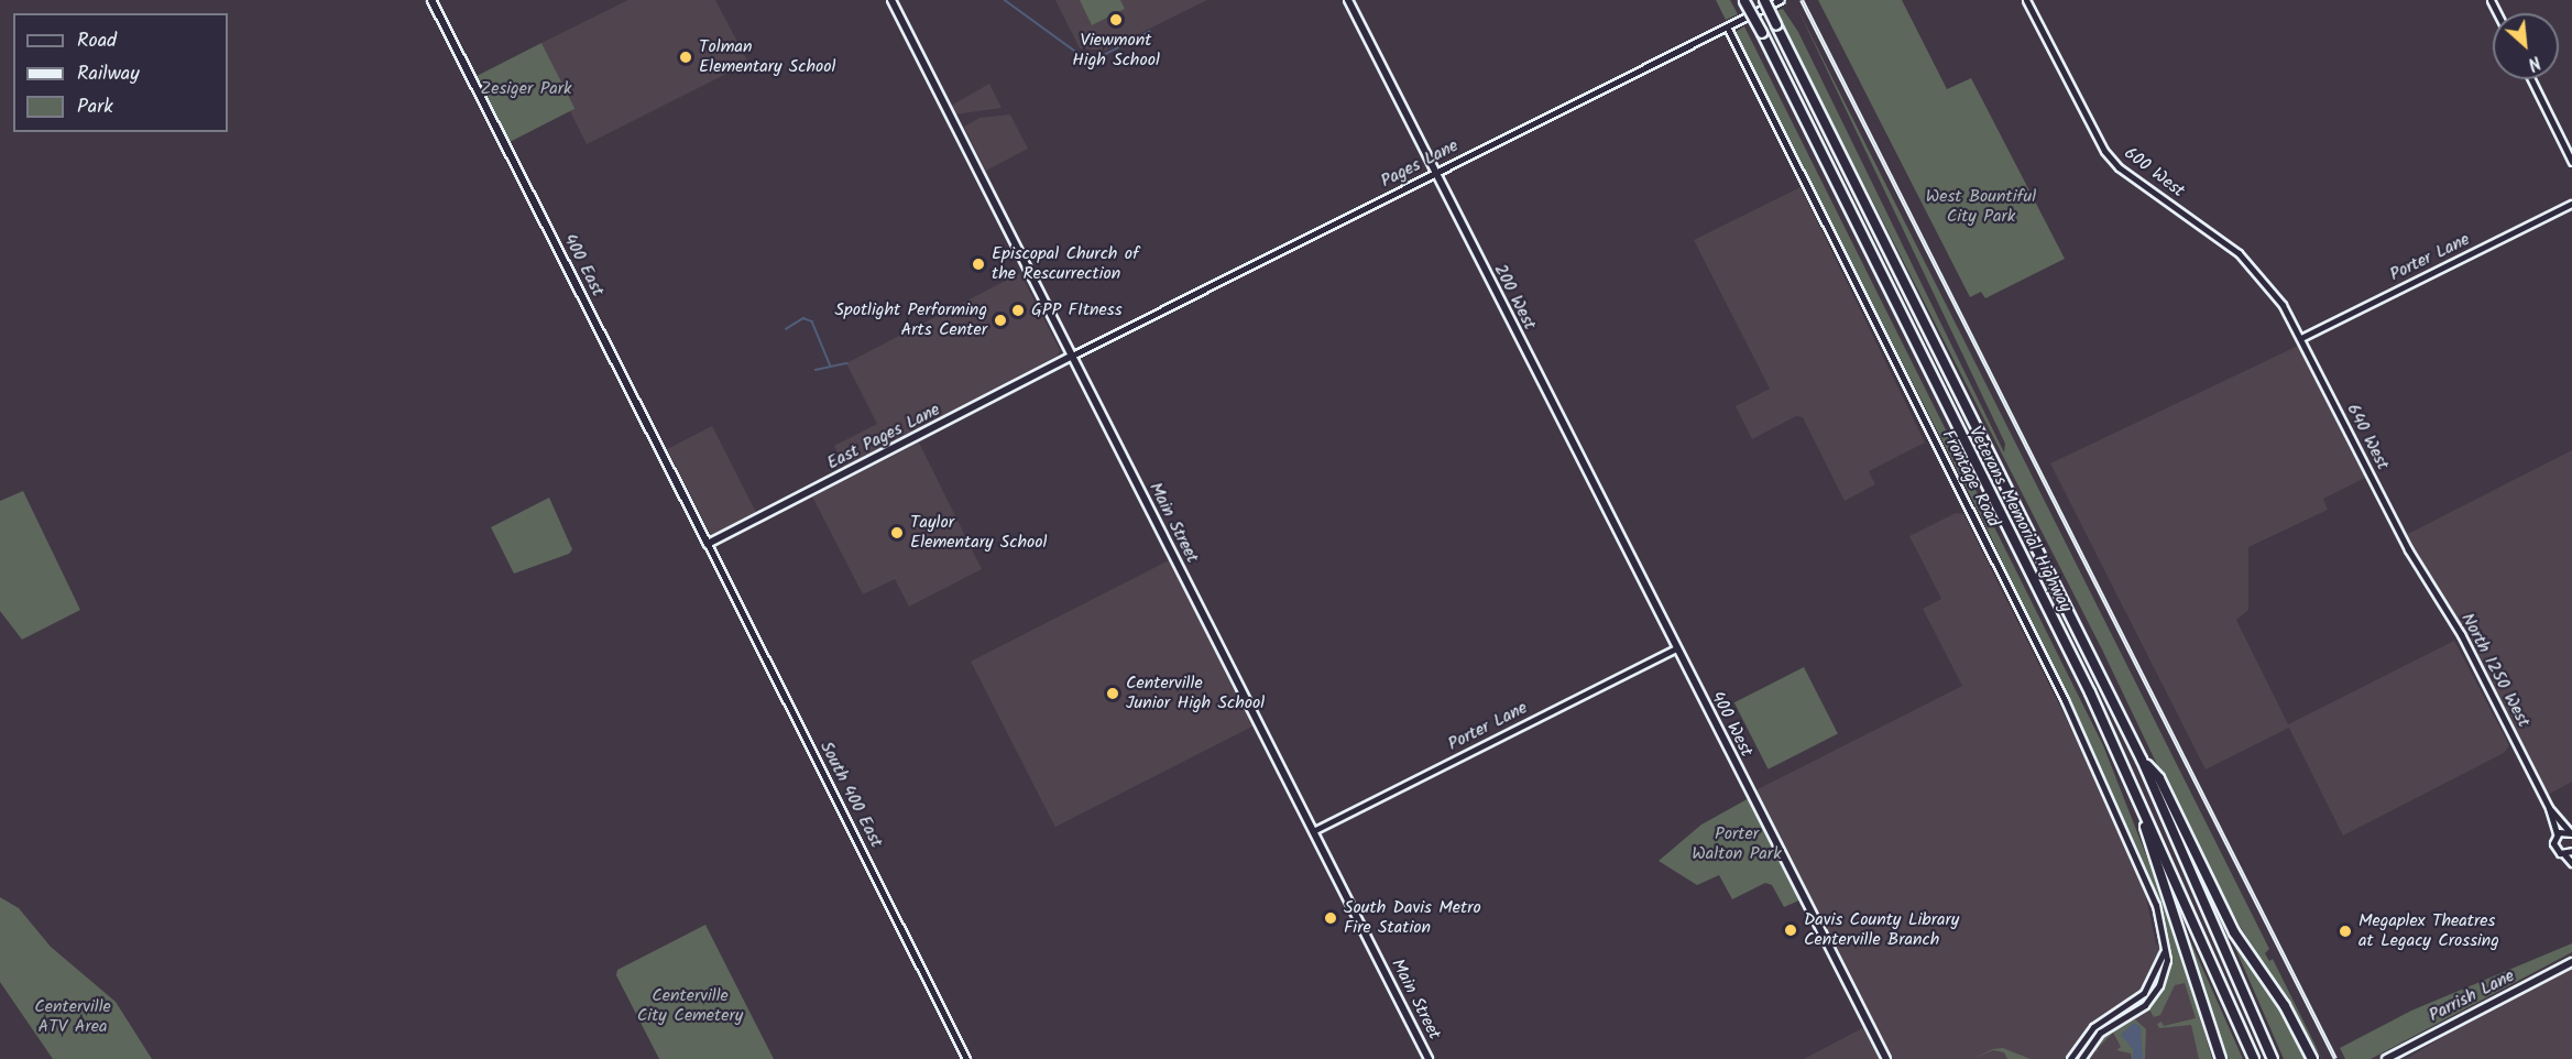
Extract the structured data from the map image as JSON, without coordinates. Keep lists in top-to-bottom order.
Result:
{
  "streets": {
    "highway": ["Veterans Memorial Highway"],
    "main road": [
      "400 East",
      "200 West",
      "East Pages Lane",
      "Main Street",
      "400 West",
      "Parrish Lane"
    ],
    "street": [
      "Pages Lane",
      "600 West",
      "Porter Lane",
      "640 West",
      "Frontage Road",
      "North 1250 West",
      "South 400 East"
    ]
  },
  "crossings": [
    ["Pages Lane", "200 West"],
    ["Pages Lane", "East Pages Lane"],
    ["Pages Lane", "Frontage Road"],
    ["Pages Lane", "Main Street"],
    ["600 West", "Porter Lane"],
    ["600 West", "640 West"],
    ["Porter Lane", "640 West"],
    ["Porter Lane", "Main Street"],
    ["Porter Lane", "400 West"],
    ["400 East", "East Pages Lane"],
    ["400 East", "South 400 East"],
    ["200 West", "400 West"],
    ["East Pages Lane", "Main Street"],
    ["East Pages Lane", "South 400 East"],
    ["640 West", "North 1250 West"]
  ],
  "parks": [
    "Zesiger Park",
    "West Bountiful City Park",
    "Porter Walton Park",
    "Centerville City Cemetery",
    "Centerville ATV Area"
  ],
  "places": [
    "Viewmont High School",
    "Tolman Elementary School",
    "Episcopal Church of the Rescurrection",
    "GPP FItness",
    "Spotlight Performing Arts Center",
    "Taylor Elementary School",
    "Centerville Junior High School",
    "South Davis Metro Fire Station",
    "Davis County Library Centerville Branch",
    "Megaplex Theatres at Legacy Crossing"
  ],
  "legend": ["Road", "Railway", "Park"],
  "north": "bottom right"
}
